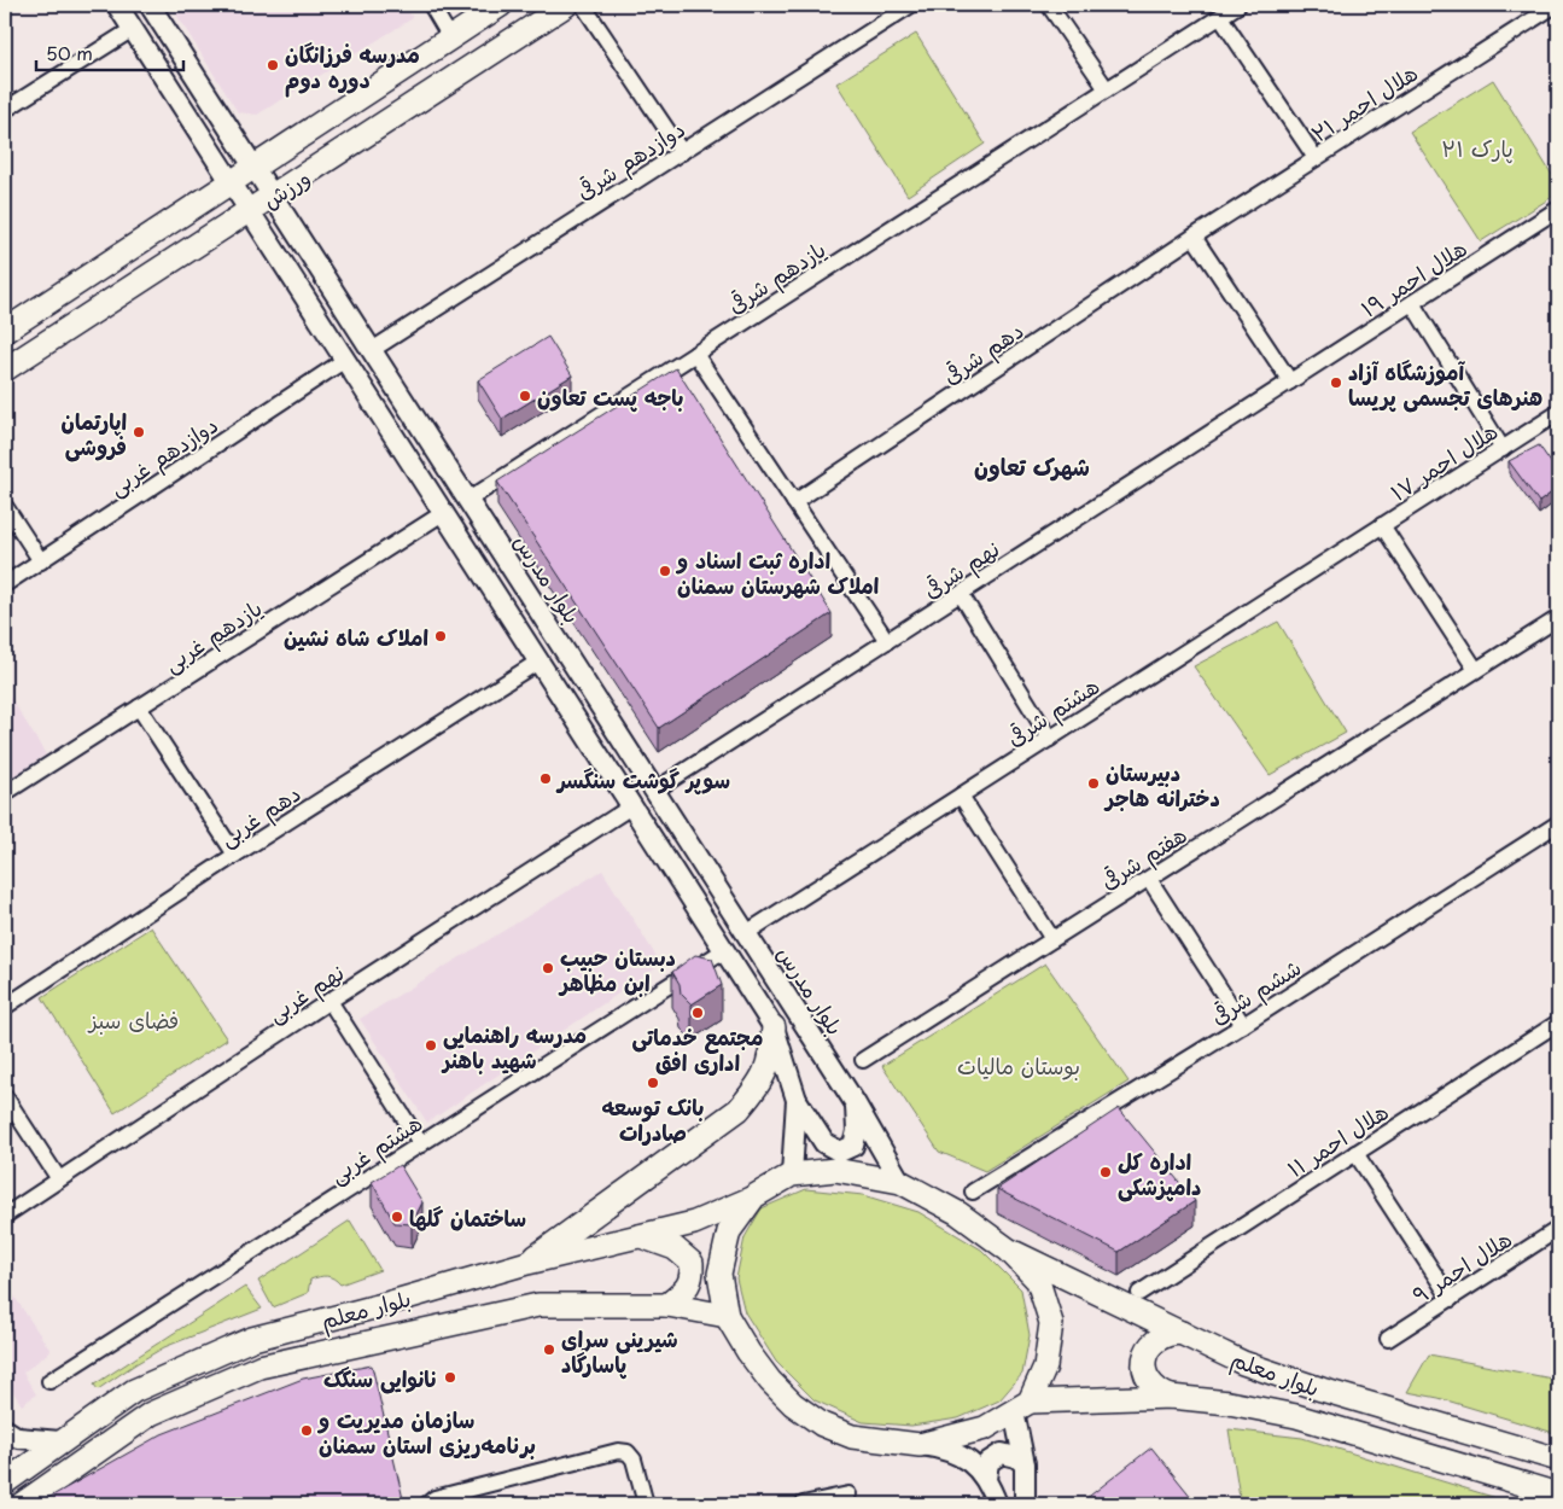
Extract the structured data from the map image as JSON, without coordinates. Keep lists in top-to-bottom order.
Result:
{
  "streets": {
    "main road": ["ورزش", "بلوار معلم"],
    "street": [
      "هلال احمر ۲۱",
      "دوازدهم شرقی",
      "یازدهم شرقی",
      "هلال احمر ۱۹",
      "دهم شرقی",
      "دوازدهم غربی",
      "هلال احمر ۱۷",
      "نهم شرقی",
      "بلوار مدرس",
      "یازدهم غربی",
      "هشتم شرقی",
      "دهم غربی",
      "هفتم شرقی",
      "ششم شرقی",
      "نهم غربی",
      "هلال احمر ۱۱",
      "هشتم غربی",
      "هلال احمر ۹"
    ]
  },
  "crossings": [
    ["هلال احمر ۲۱", "دهم شرقی"],
    ["دوازدهم شرقی", "بلوار مدرس"],
    ["ورزش", "بلوار مدرس"],
    ["یازدهم شرقی", "بلوار مدرس"],
    ["هلال احمر ۱۹", "نهم شرقی"],
    ["هلال احمر ۱۷", "هشتم شرقی"],
    ["نهم شرقی", "بلوار مدرس"],
    ["بلوار مدرس", "هشتم شرقی"]
  ],
  "districts": ["شهرک تعاون"],
  "parks": ["پارک ۲۱", "فضای سبز", "بوستان مالیات"],
  "places": [
    "مدرسه فرزانگان دوره دوم",
    "آموزشگاه آزاد هنرهای تجسمی پریسا",
    "باجه پست تعاون",
    "اپارتمان فروشی",
    "اداره ثبت اسناد و املاک شهرستان سمنان",
    "املاک شاه نشین",
    "سوپر گوشت سنگسر",
    "دبیرستان دخترانه هاجر",
    "دبستان حبیب ابن مظاهر",
    "مجتمع خدماتی اداری افق",
    "مدرسه راهنمایی شهید باهنر",
    "بانک توسعه صادرات",
    "اداره کل دامپزشکی",
    "ساختمان گلها",
    "شیرینی سرای پاسارگاد",
    "نانوایی سنگک",
    "سازمان مدیریت و برنامه‌ریزی استان سمنان"
  ],
  "scale_bar": "50 m"
}
